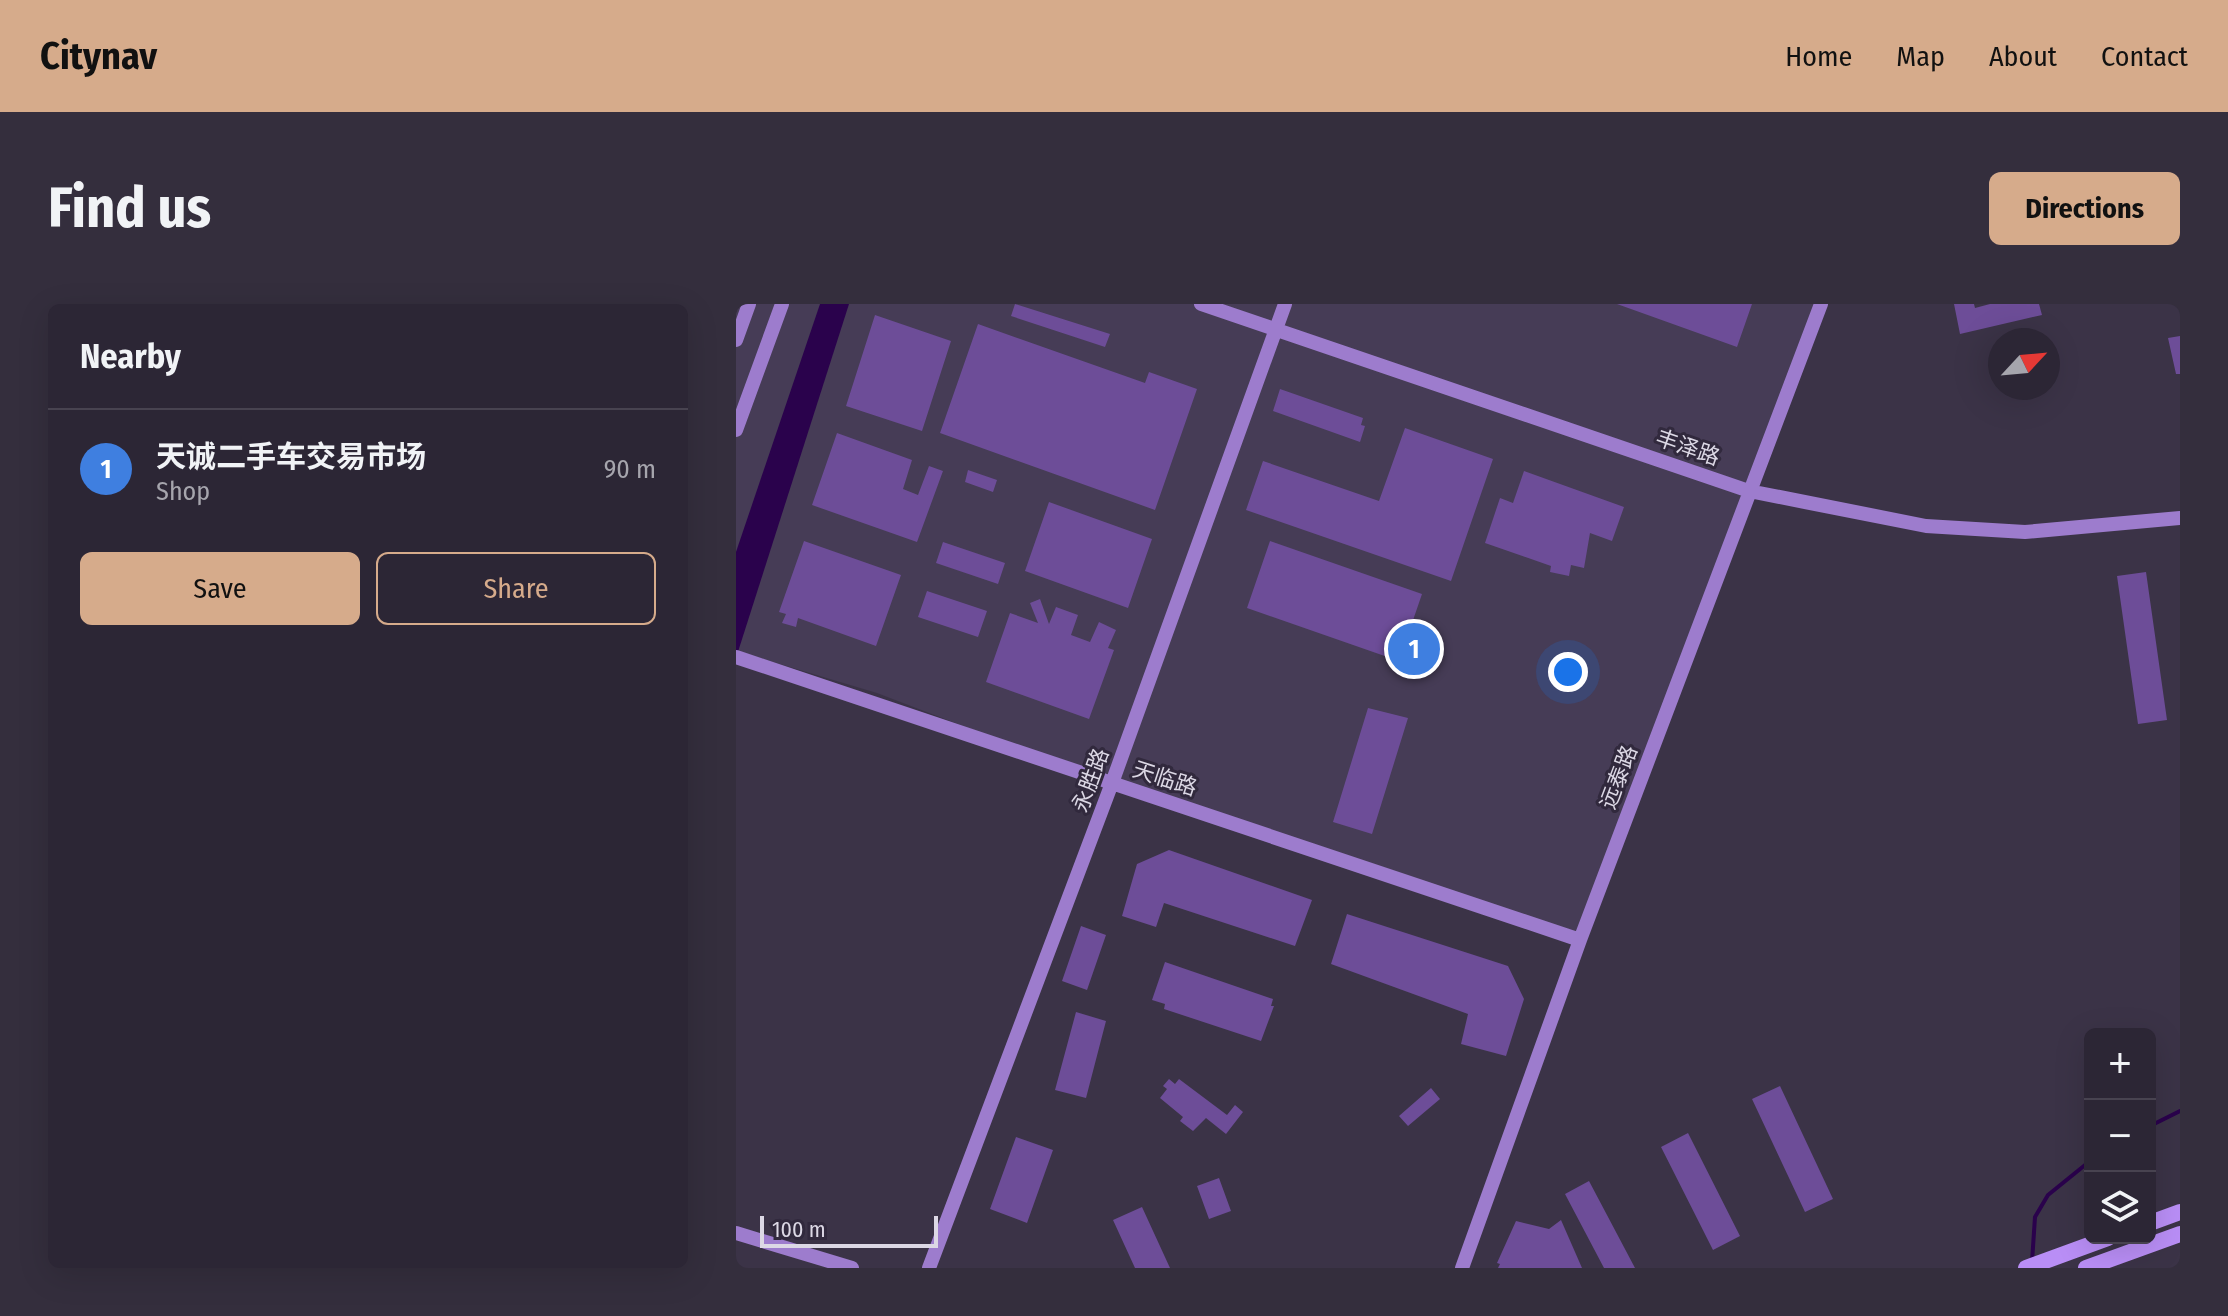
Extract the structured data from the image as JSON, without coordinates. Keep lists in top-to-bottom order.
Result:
{
  "streets": {
    "street": [
      "丰泽路",
      "远泰路",
      "天临路",
      "永胜路"
    ]
  },
  "crossings": [
    ["丰泽路", "远泰路"],
    ["丰泽路", "永胜路"],
    ["远泰路", "天临路"],
    ["天临路", "永胜路"]
  ],
  "scale_bar": "100 m",
  "north": "top right",
  "page": {
    "header": "Citynav",
    "nav": [
      "Home",
      "Map",
      "About",
      "Contact"
    ],
    "buttons": [
      "Directions",
      ["Save", "Share"]
    ],
    "title": "Find us",
    "heading": "Nearby",
    "list": [
      {
        "mark": "1",
        "name": "天诚二手车交易市场",
        "note": "Shop",
        "value": "90 m"
      }
    ],
    "pins": "1",
    "map_buttons": ["+", "−"],
    "scale": "100 m"
  }
}
